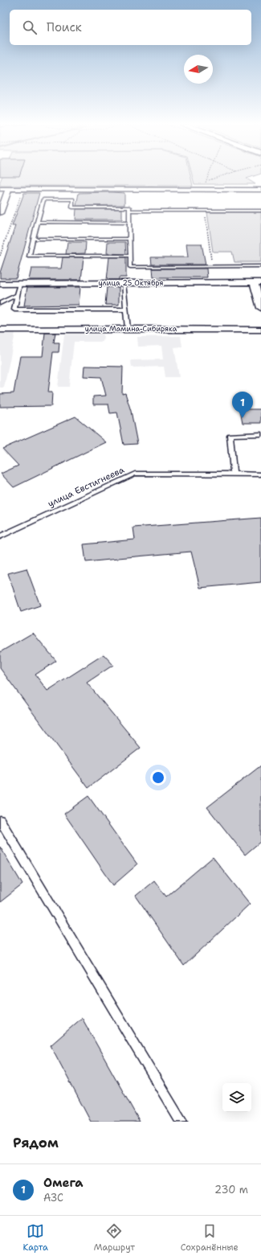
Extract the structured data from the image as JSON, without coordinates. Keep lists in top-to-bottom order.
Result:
{
  "streets": {
    "street": ["улица 25 Октября", "улица Мамина-Сибиряка"],
    "lane": ["улица Евстигнеева"]
  },
  "north": "left",
  "page": {
    "search": "Поиск",
    "pins": "1",
    "heading": "Рядом",
    "list": [
      {
        "mark": "1",
        "name": "Омега",
        "note": "АЗС",
        "value": "230 m"
      }
    ],
    "nav": ["Карта", "Маршрут", "Сохранённые"]
  }
}
